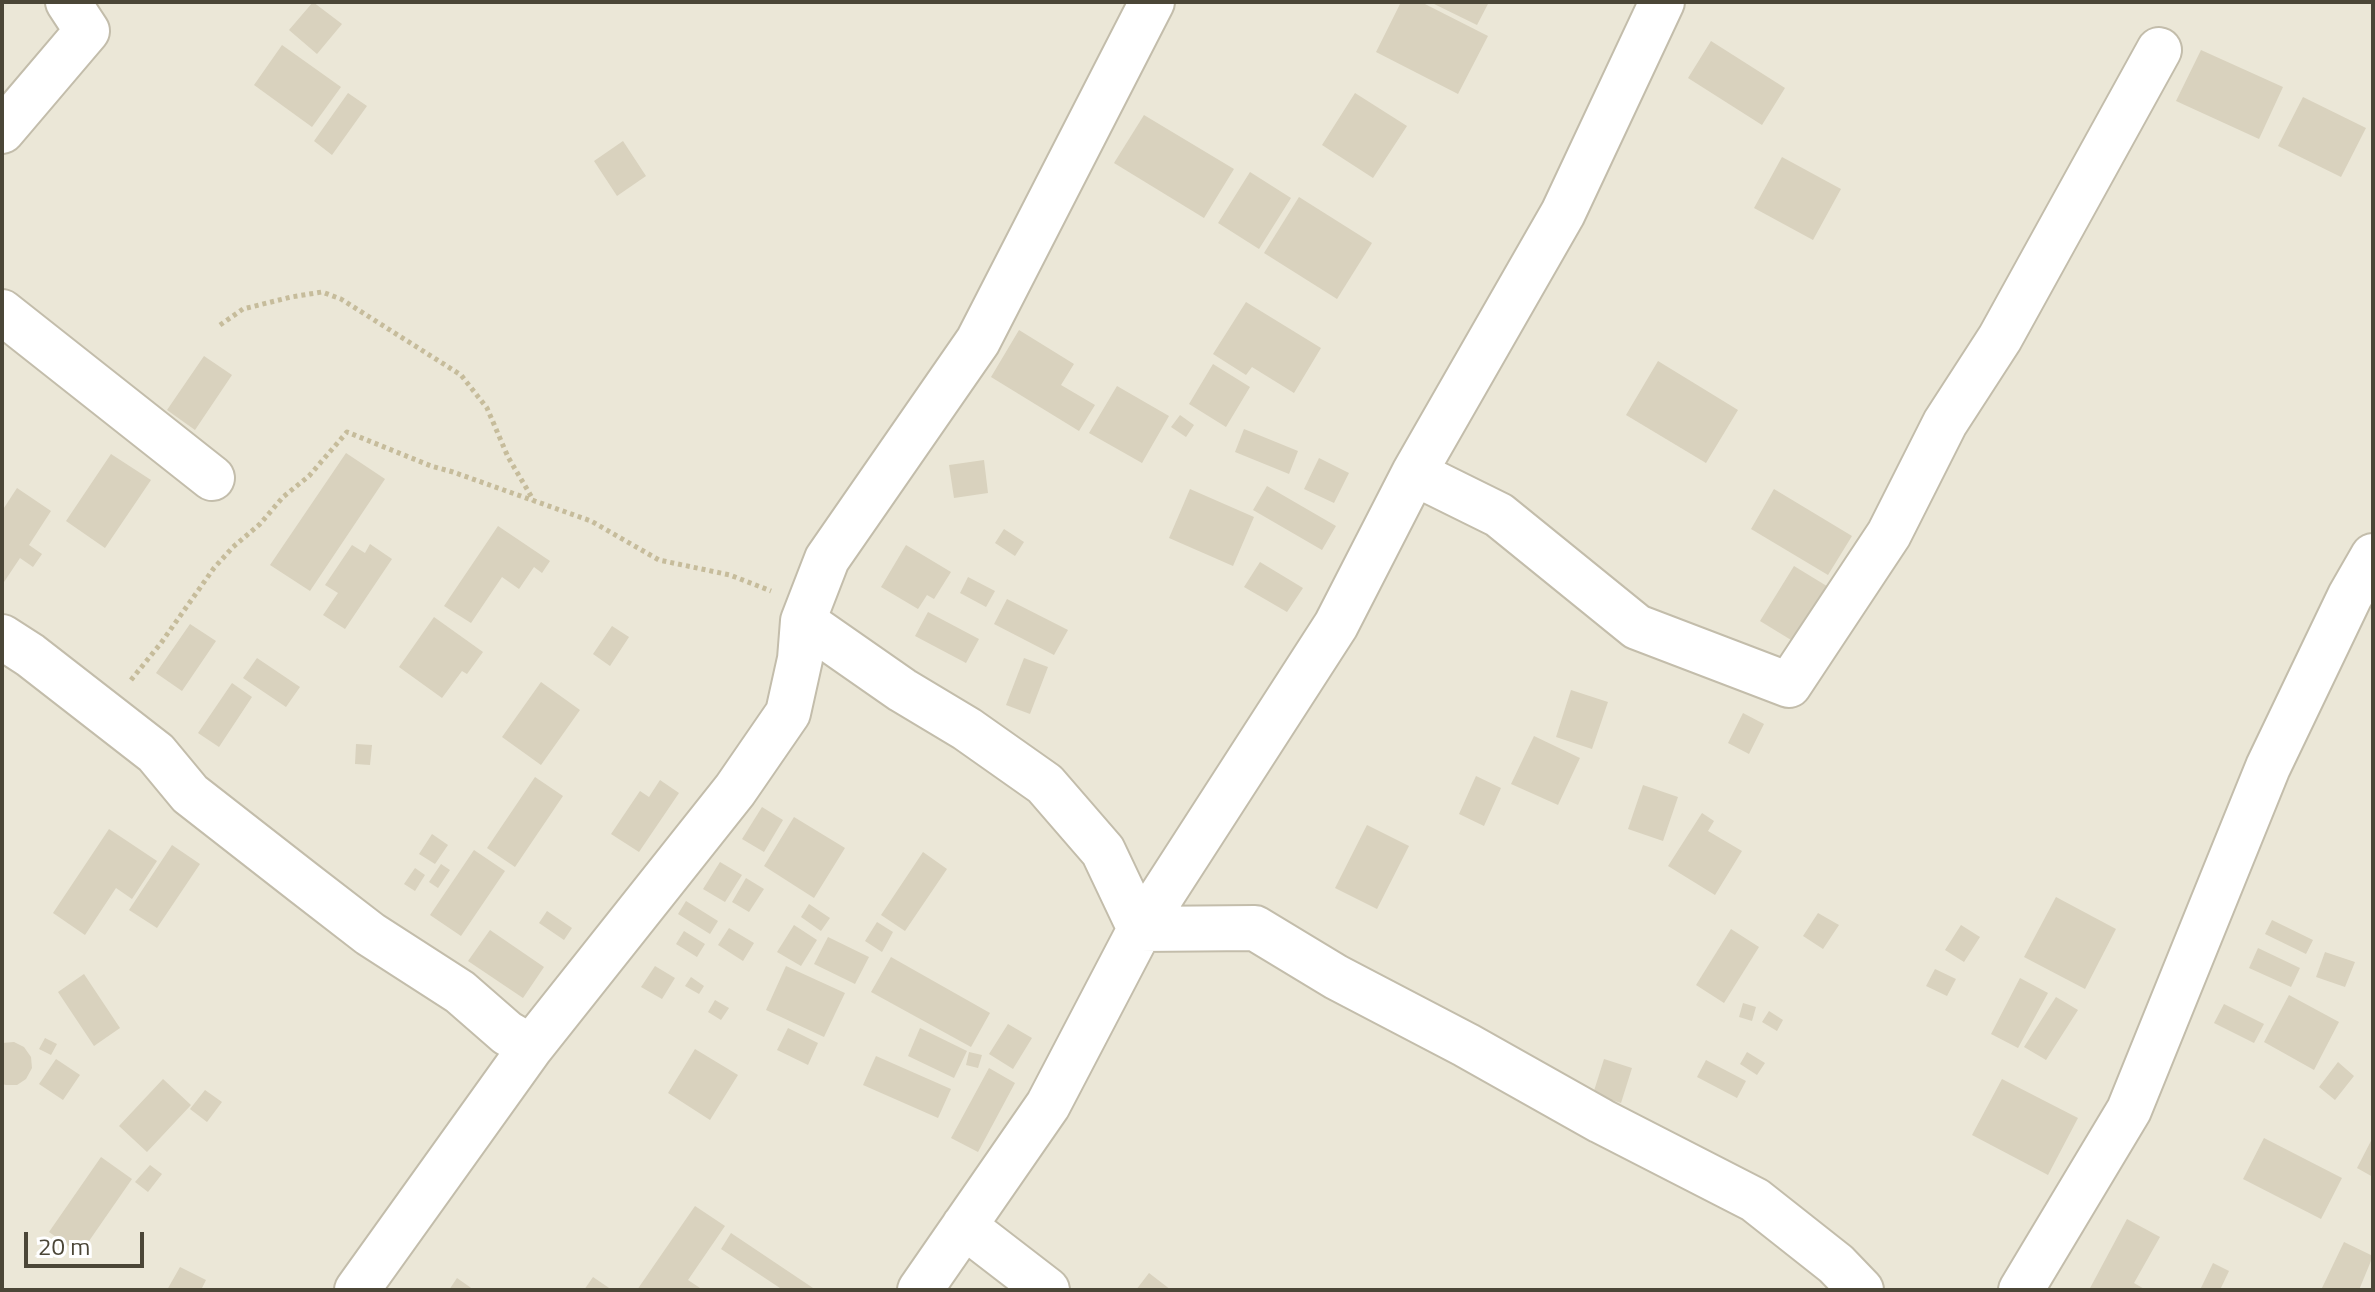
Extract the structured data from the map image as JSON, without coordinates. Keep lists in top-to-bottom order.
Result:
{
  "scale_bar": "20 m"
}
